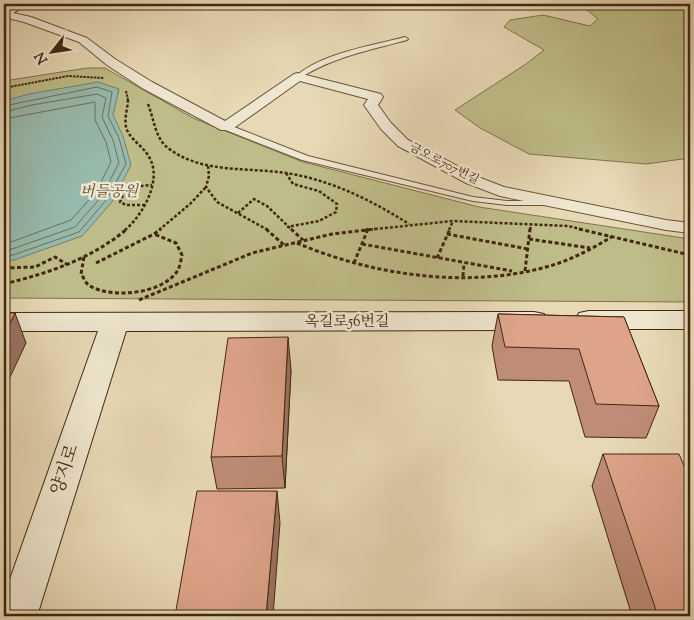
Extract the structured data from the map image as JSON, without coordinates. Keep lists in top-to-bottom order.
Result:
{
  "streets": {
    "street": ["금오로707번길", "옥길로56번길", "양지로"]
  },
  "crossings": [
    ["옥길로56번길", "양지로"]
  ],
  "parks": ["버들공원"],
  "north": "bottom left"
}
